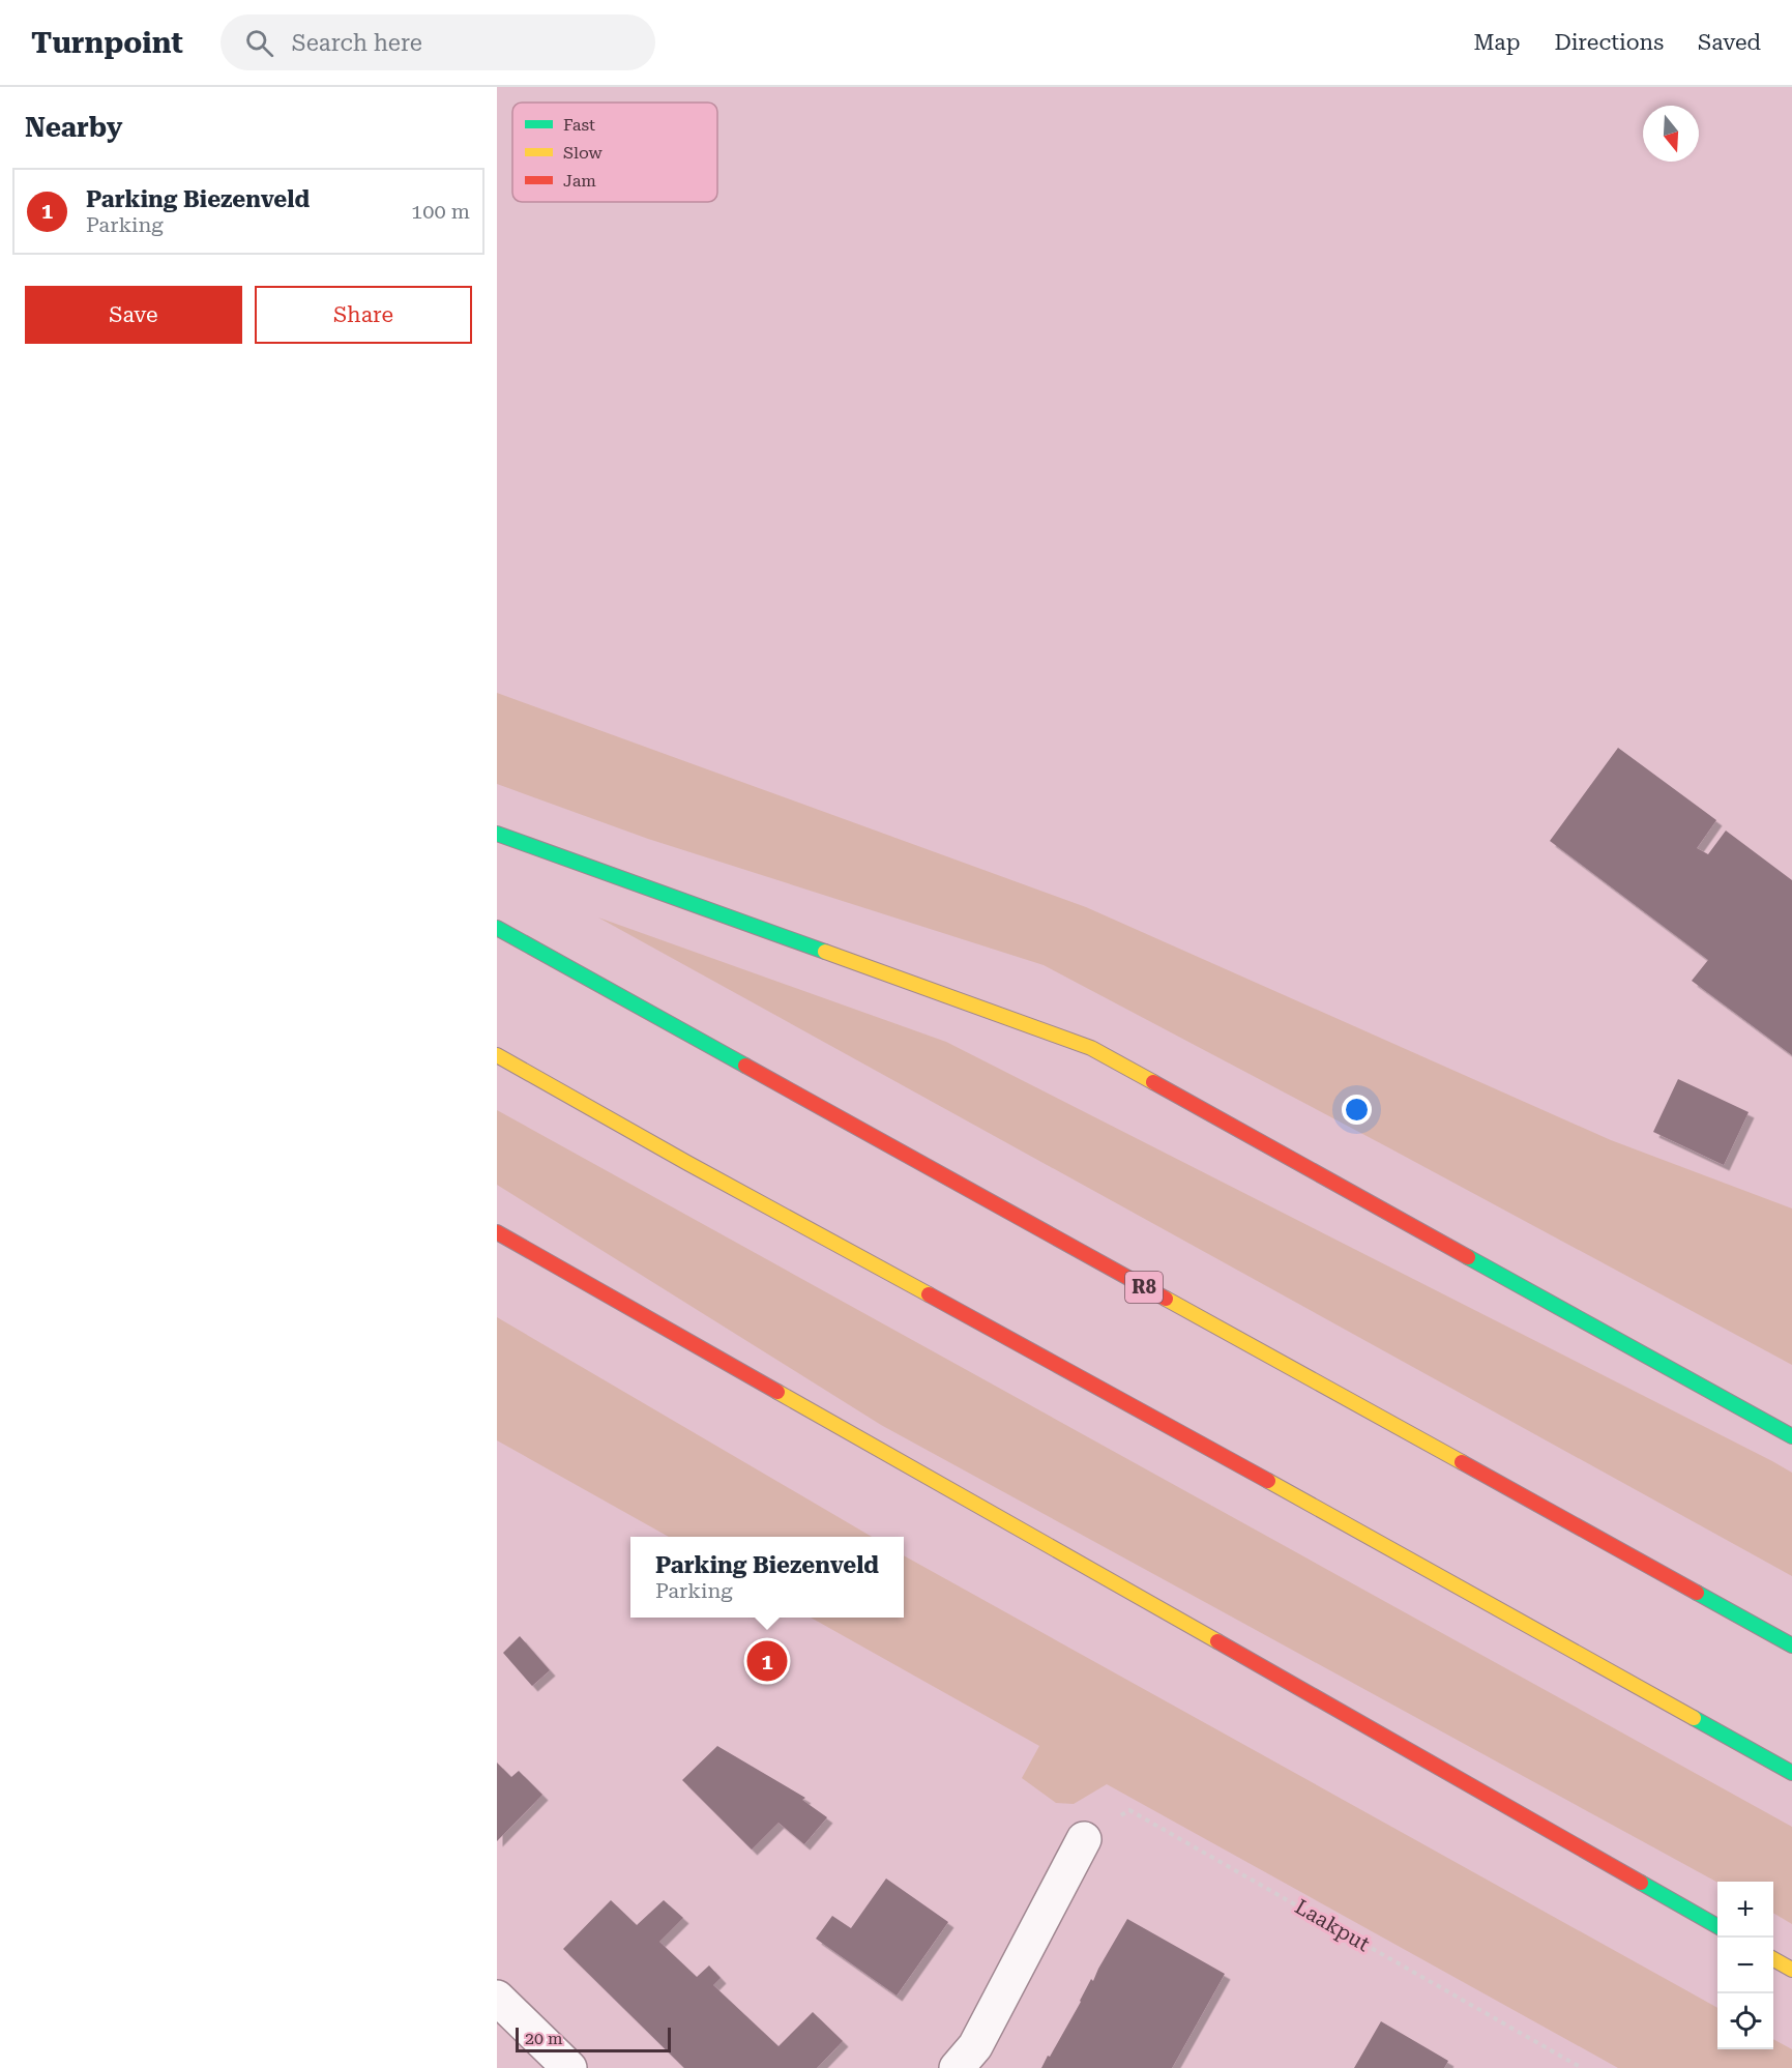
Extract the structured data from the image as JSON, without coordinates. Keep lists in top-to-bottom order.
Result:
{
  "streets": {
    "highway": ["R8"],
    "path": ["Laakput"]
  },
  "legend": ["Fast", "Slow", "Jam"],
  "scale_bar": "20 m",
  "north": "bottom",
  "page": {
    "header": "Turnpoint",
    "search": "Search here",
    "nav": ["Map", "Directions", "Saved"],
    "heading": "Nearby",
    "list": [
      {
        "mark": "1",
        "name": "Parking Biezenveld",
        "note": "Parking",
        "value": "100 m"
      }
    ],
    "buttons": ["Save", "Share"],
    "popup": ["Parking Biezenveld", "Parking"],
    "pins": "1",
    "map_buttons": ["+", "−"],
    "scale": "20 m"
  }
}
